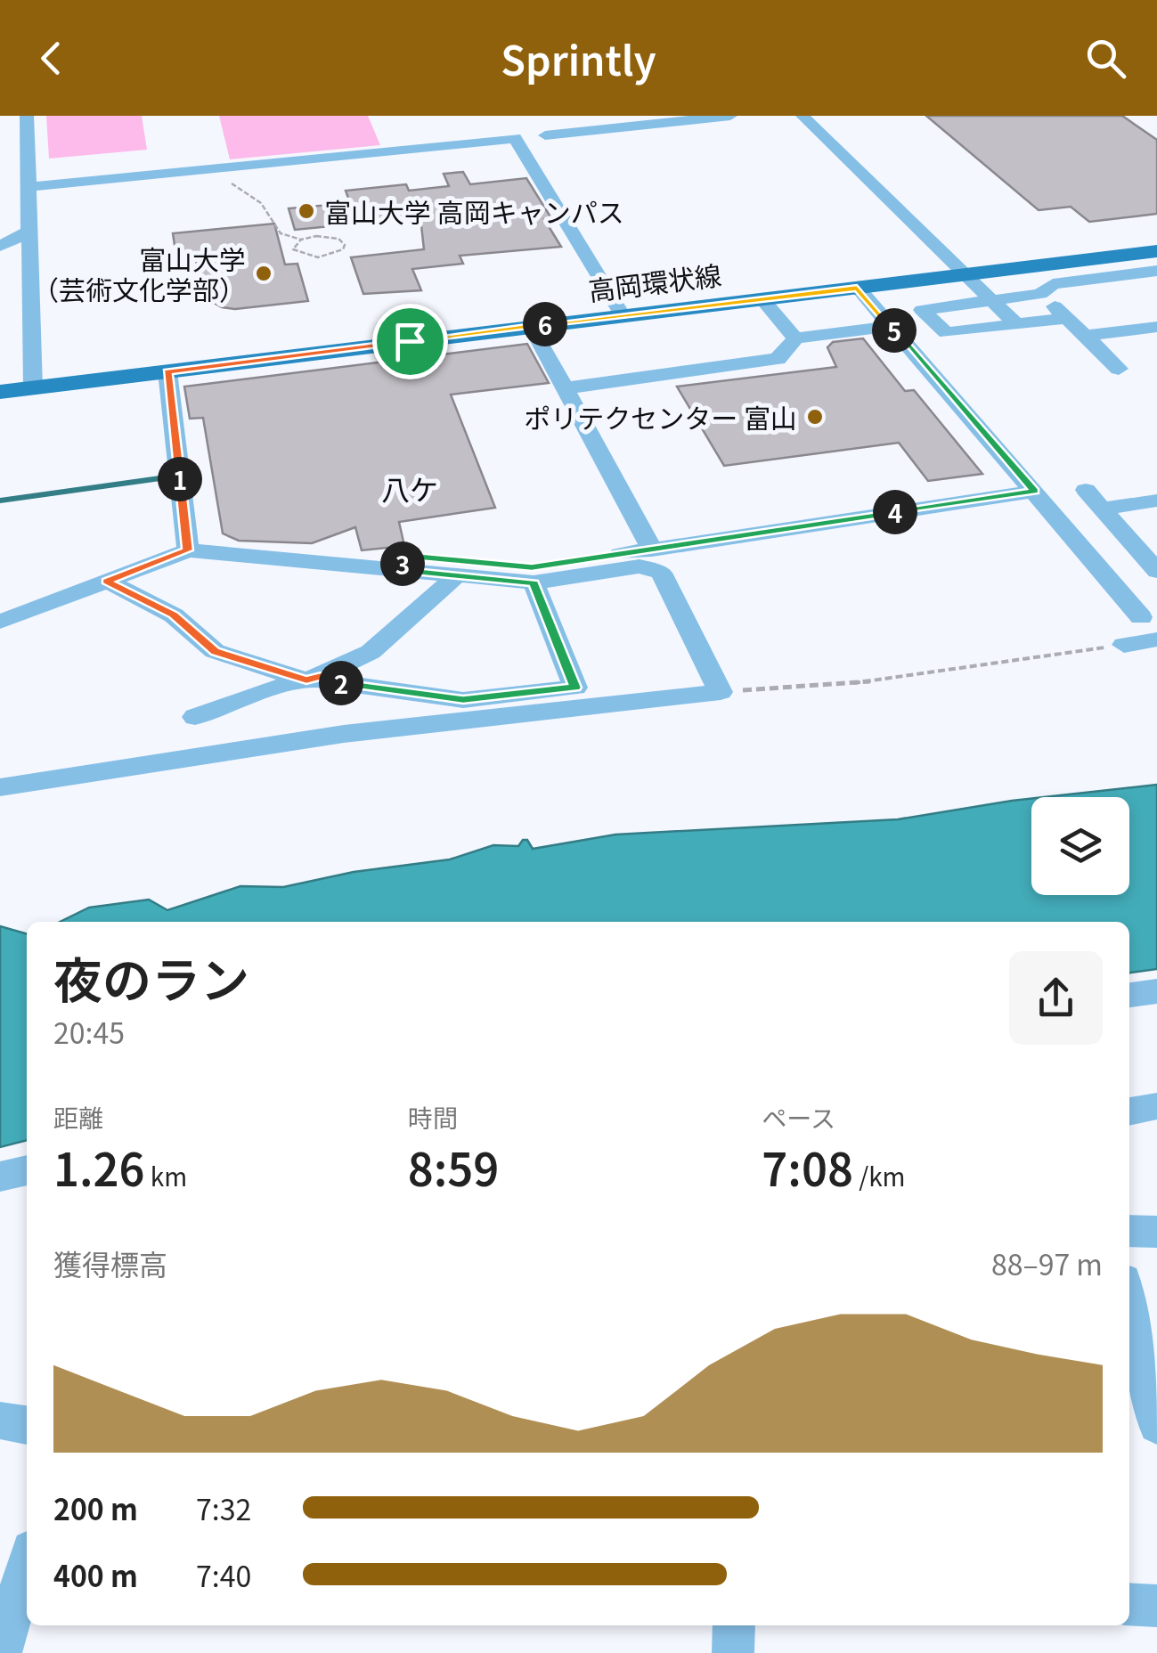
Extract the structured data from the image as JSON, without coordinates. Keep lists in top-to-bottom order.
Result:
{
  "streets": {
    "main road": ["高岡環状線"]
  },
  "districts": ["八ケ"],
  "places": ["富山大学 高岡キャンパス", "富山大学 （芸術文化学部）", "ポリテクセンター 富山"],
  "page": {
    "header": "Sprintly",
    "pins": [
      "6",
      "5",
      "1",
      "4",
      "3",
      "2"
    ],
    "heading": ["夜のラン", "20:45"],
    "stats": [
      ["距離", "1.26 km"],
      ["時間", "8:59"],
      ["ペース", "7:08 /km"]
    ],
    "chart": ["獲得標高", "88–97 m"],
    "list": [
      {
        "name": "200 m",
        "note": "7:32"
      },
      {
        "name": "400 m",
        "note": "7:40"
      }
    ]
  }
}
